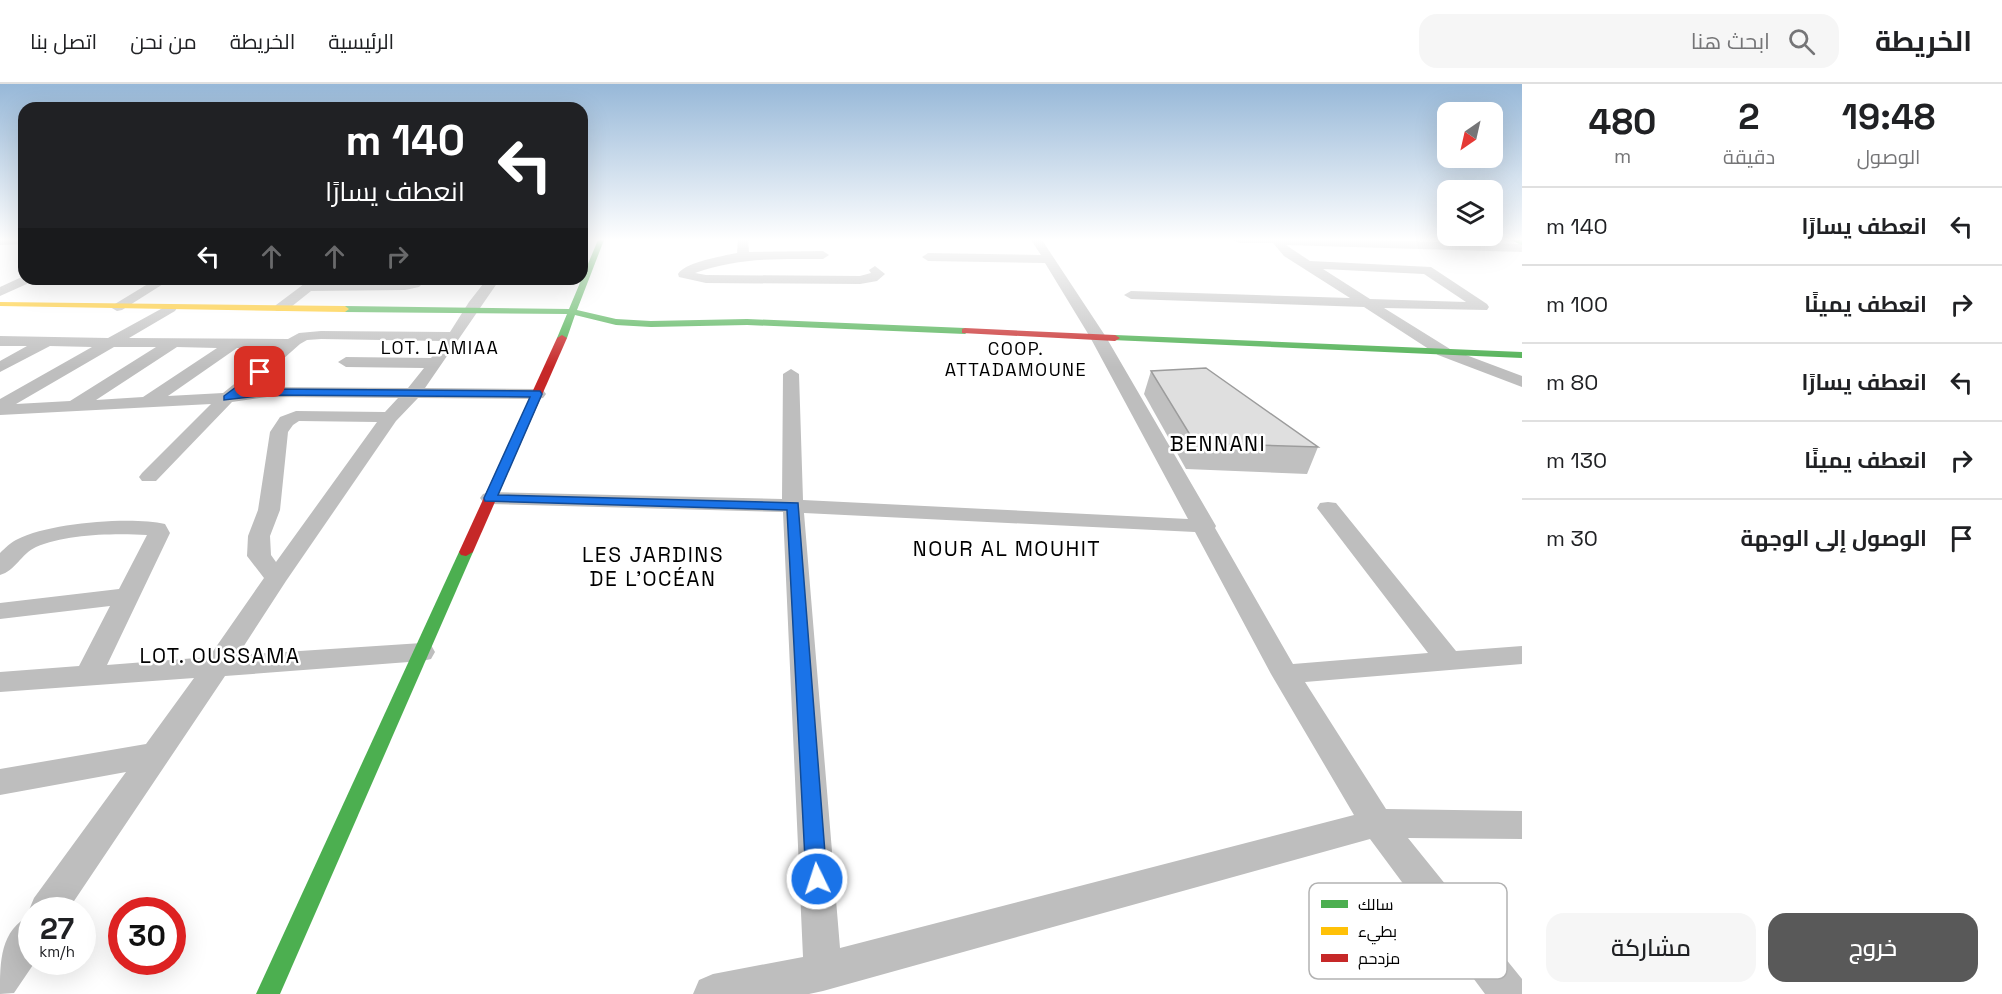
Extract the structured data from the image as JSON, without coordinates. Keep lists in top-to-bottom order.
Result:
{
  "districts": [
    "LOT. LAMIAA",
    "COOP. ATTADAMOUNE",
    "BENNANI",
    "NOUR AL MOUHIT",
    "LES JARDINS DE L'OCÉAN",
    "LOT. OUSSAMA"
  ],
  "legend": ["سالك", "بطيء", "مزدحم"],
  "north": "bottom left",
  "page": {
    "header": "الخريطة",
    "search": "ابحث هنا",
    "nav": [
      "الرئيسية",
      "الخريطة",
      "من نحن",
      "اتصل بنا"
    ],
    "eta": [
      "19:48",
      "الوصول",
      "2",
      "دقيقة",
      "480",
      "m"
    ],
    "turn": ["140 m", "انعطف يسارًا"],
    "list": [
      {
        "name": "انعطف يسارًا",
        "value": "140 m"
      },
      {
        "name": "انعطف يمينًا",
        "value": "100 m"
      },
      {
        "name": "انعطف يسارًا",
        "value": "80 m"
      },
      {
        "name": "انعطف يمينًا",
        "value": "130 m"
      },
      {
        "name": "الوصول إلى الوجهة",
        "value": "30 m"
      }
    ],
    "speed": "27 km/h",
    "limit": "30",
    "buttons": ["خروج", "مشاركة"]
  }
}
